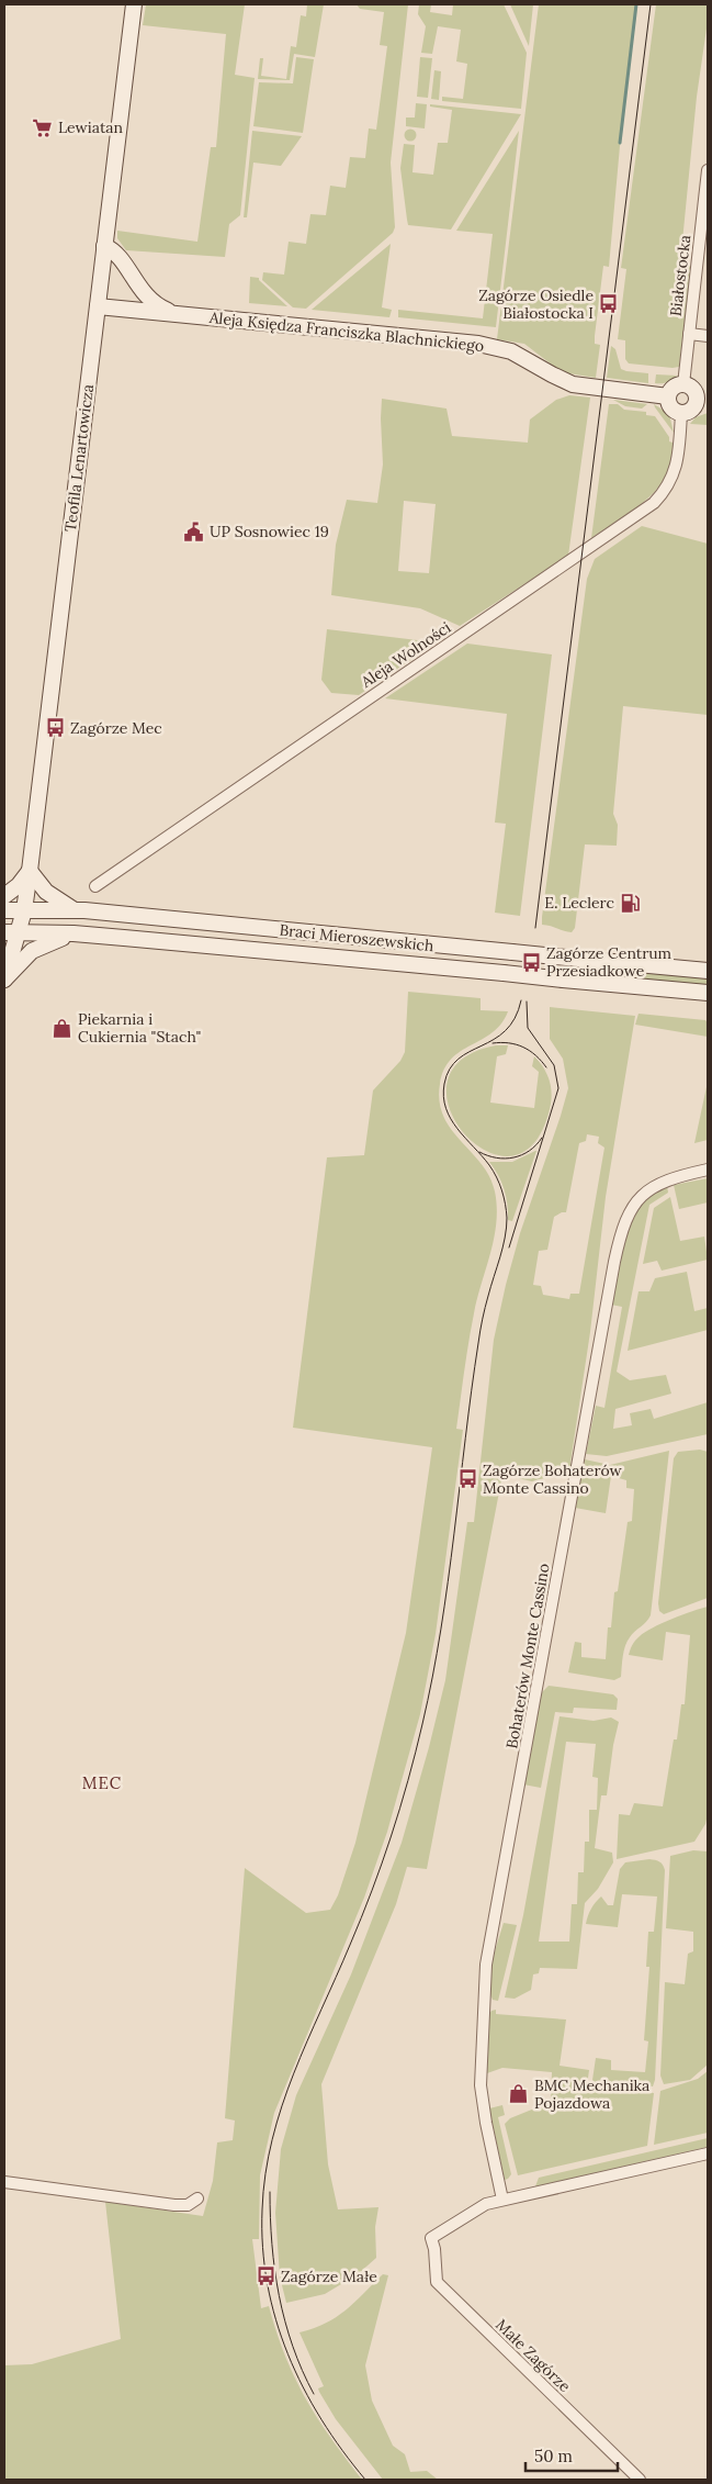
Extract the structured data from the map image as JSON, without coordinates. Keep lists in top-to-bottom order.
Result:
{
  "streets": {
    "street": [
      "Białostocka",
      "Aleja Księdza Franciszka Blachnickiego",
      "Teofila Lenartowicza",
      "Aleja Wolności",
      "Braci Mieroszewskich",
      "Bohaterów Monte Cassino",
      "Małe Zagórze"
    ]
  },
  "crossings": [
    ["Białostocka", "Aleja Księdza Franciszka Blachnickiego"],
    ["Białostocka", "Aleja Wolności"],
    ["Aleja Księdza Franciszka Blachnickiego", "Teofila Lenartowicza"],
    ["Aleja Księdza Franciszka Blachnickiego", "Aleja Wolności"],
    ["Teofila Lenartowicza", "Braci Mieroszewskich"],
    ["Bohaterów Monte Cassino", "Małe Zagórze"]
  ],
  "districts": ["MEC"],
  "places": {
    "supermarket": ["Lewiatan"],
    "bus stop": [
      "Zagórze Osiedle Białostocka I",
      "Zagórze Mec",
      "Zagórze Centrum Przesiadkowe",
      "Zagórze Bohaterów Monte Cassino",
      "Zagórze Małe"
    ],
    "public building": ["UP Sosnowiec 19"],
    "fuel station": ["E. Leclerc"],
    "shop": ["Piekarnia i Cukiernia \"Stach\"", "BMC Mechanika Pojazdowa"]
  },
  "scale_bar": "50 m"
}
